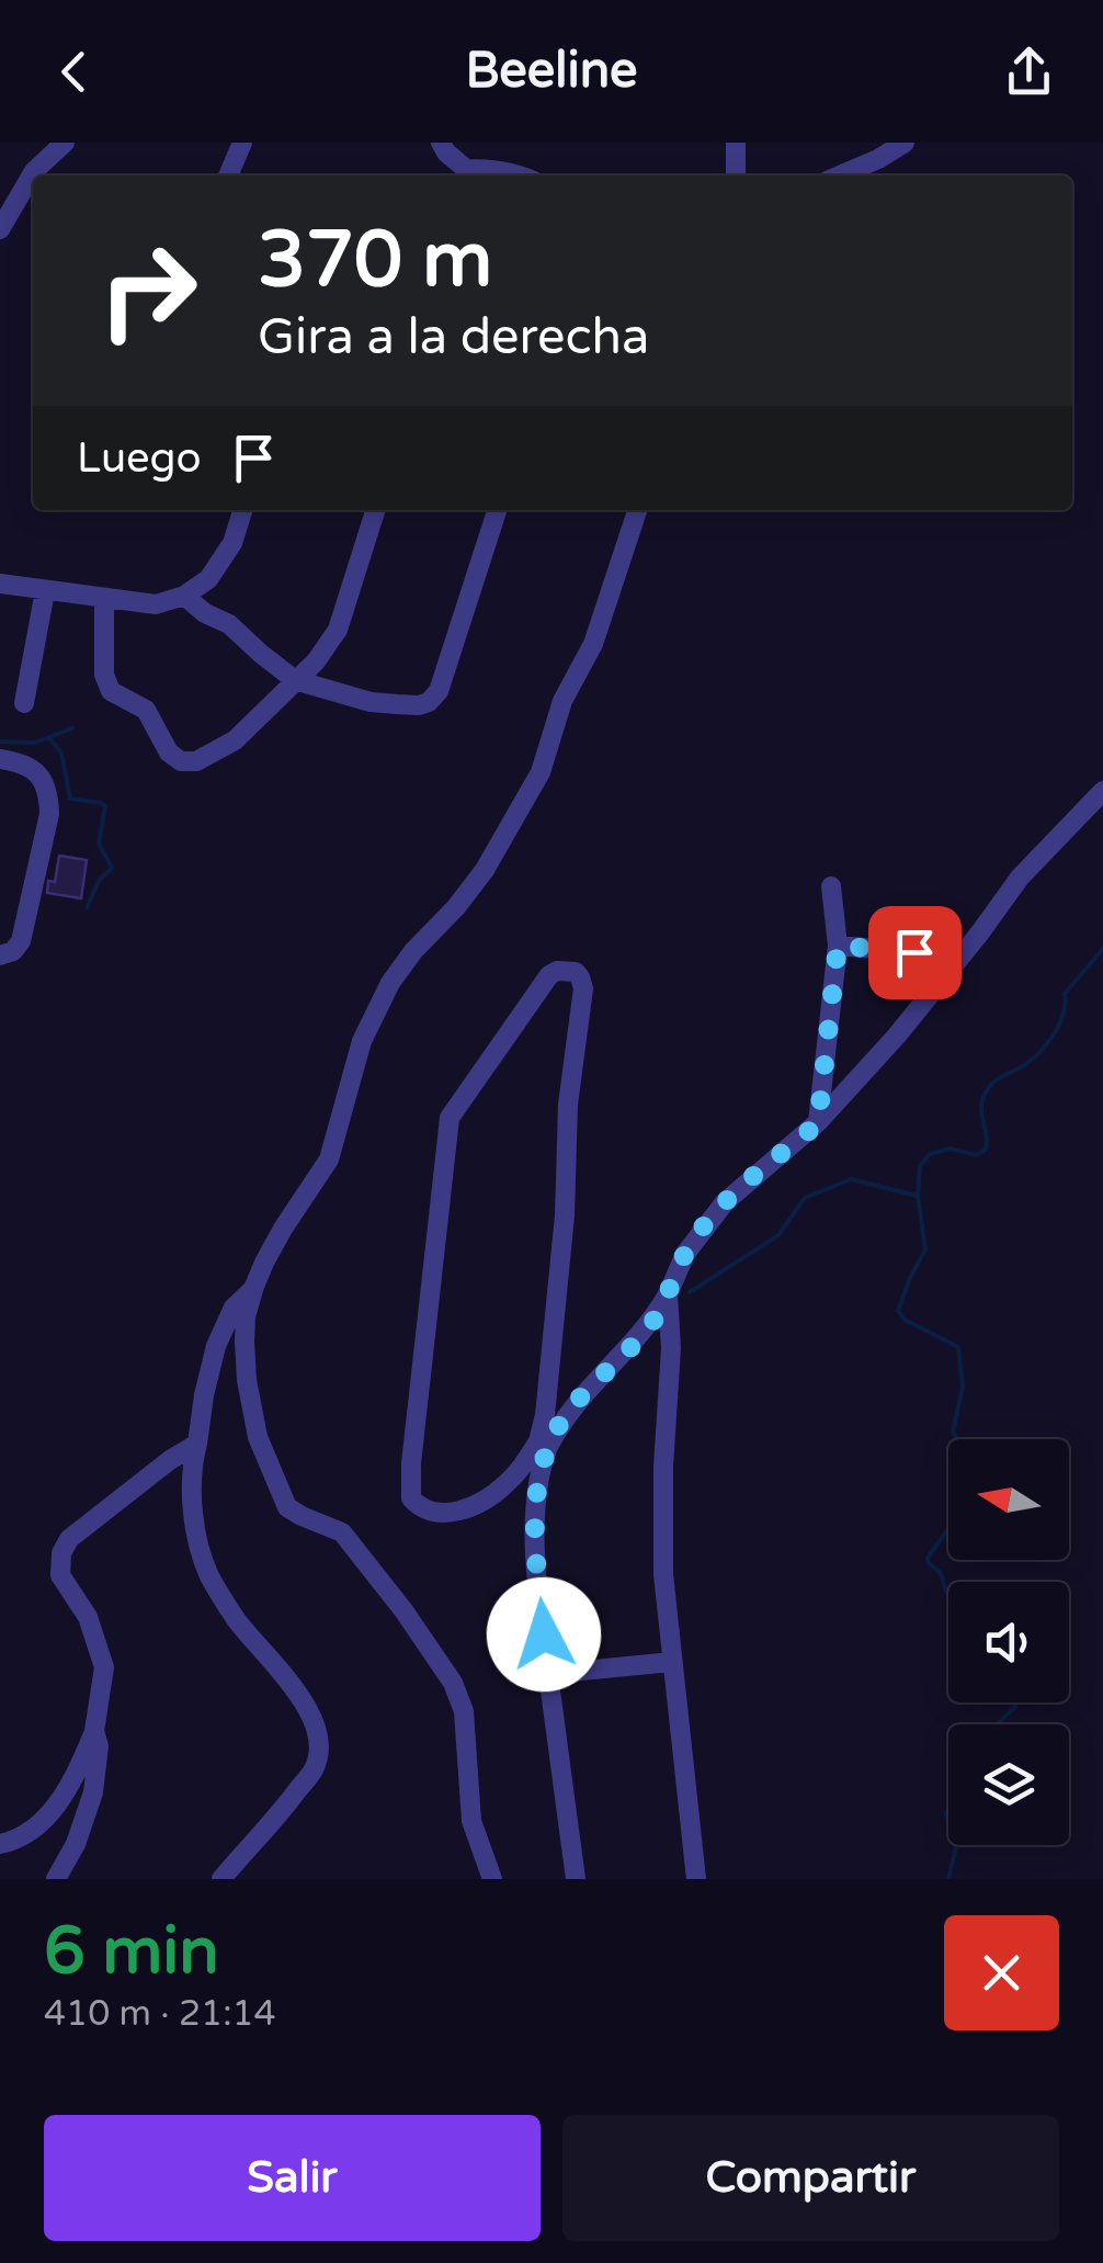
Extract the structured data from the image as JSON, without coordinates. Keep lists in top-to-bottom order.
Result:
{
  "north": "left",
  "page": {
    "header": "Beeline",
    "turn": ["370 m", "Gira a la derecha"],
    "then": "Luego",
    "heading": ["6 min", "410 m · 21:14"],
    "buttons": ["Salir", "Compartir"]
  }
}
